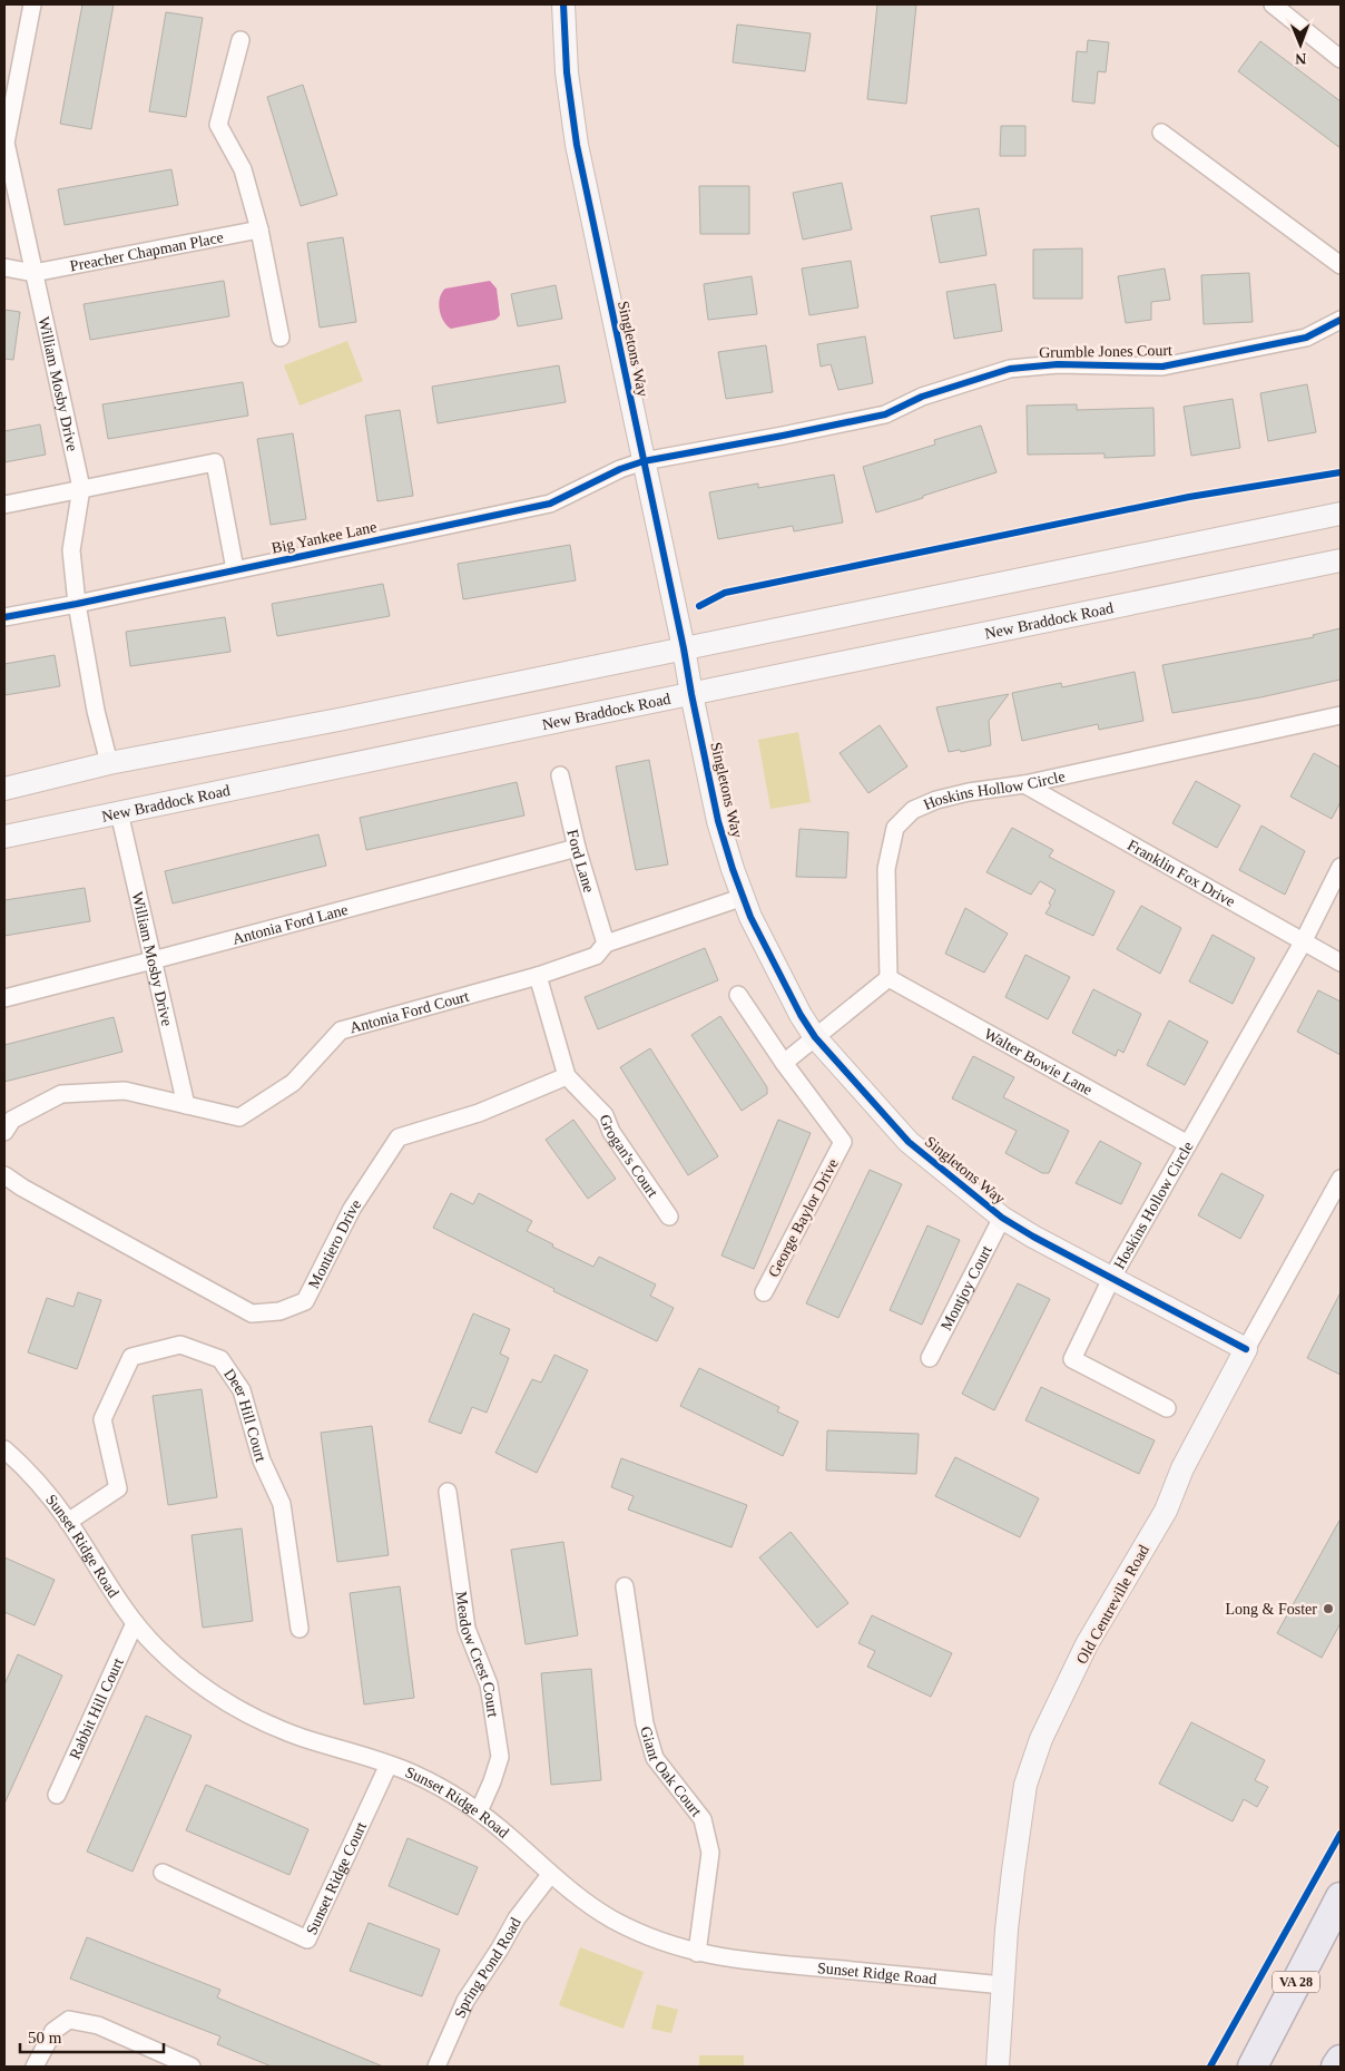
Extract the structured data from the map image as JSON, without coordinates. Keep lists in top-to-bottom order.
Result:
{
  "streets": {
    "highway": ["VA 28"],
    "main road": ["Singletons Way", "New Braddock Road", "Old Centreville Road"],
    "street": [
      "Preacher Chapman Place",
      "Grumble Jones Court",
      "William Mosby Drive",
      "Big Yankee Lane",
      "Hoskins Hollow Circle",
      "Ford Lane",
      "Franklin Fox Drive",
      "Antonia Ford Lane",
      "Antonia Ford Court",
      "Walter Bowie Lane",
      "Grogan's Court",
      "George Baylor Drive",
      "Montiero Drive",
      "Montjoy Court",
      "Deer Hill Court",
      "Sunset Ridge Road",
      "Meadow Crest Court",
      "Rabbit Hill Court",
      "Giant Oak Court",
      "Sunset Ridge Court",
      "Spring Pond Road"
    ]
  },
  "crossings": [
    ["Preacher Chapman Place", "William Mosby Drive"],
    ["Singletons Way", "Grumble Jones Court"],
    ["Singletons Way", "Big Yankee Lane"],
    ["Singletons Way", "New Braddock Road"],
    ["Singletons Way", "Hoskins Hollow Circle"],
    ["Singletons Way", "Antonia Ford Court"],
    ["Singletons Way", "Montjoy Court"],
    ["Singletons Way", "Old Centreville Road"],
    ["Grumble Jones Court", "Big Yankee Lane"],
    ["William Mosby Drive", "Big Yankee Lane"],
    ["William Mosby Drive", "New Braddock Road"],
    ["William Mosby Drive", "Antonia Ford Lane"],
    ["William Mosby Drive", "Antonia Ford Court"],
    ["Hoskins Hollow Circle", "Franklin Fox Drive"],
    ["Hoskins Hollow Circle", "Walter Bowie Lane"],
    ["Ford Lane", "Antonia Ford Lane"],
    ["Ford Lane", "Antonia Ford Court"],
    ["Antonia Ford Court", "Grogan's Court"],
    ["Grogan's Court", "Montiero Drive"],
    ["Deer Hill Court", "Sunset Ridge Road"],
    ["Sunset Ridge Road", "Old Centreville Road"],
    ["Sunset Ridge Road", "Meadow Crest Court"],
    ["Sunset Ridge Road", "Rabbit Hill Court"],
    ["Sunset Ridge Road", "Giant Oak Court"],
    ["Sunset Ridge Road", "Sunset Ridge Court"],
    ["Sunset Ridge Road", "Spring Pond Road"]
  ],
  "places": ["Long & Foster"],
  "scale_bar": "50 m",
  "north": "bottom"
}
